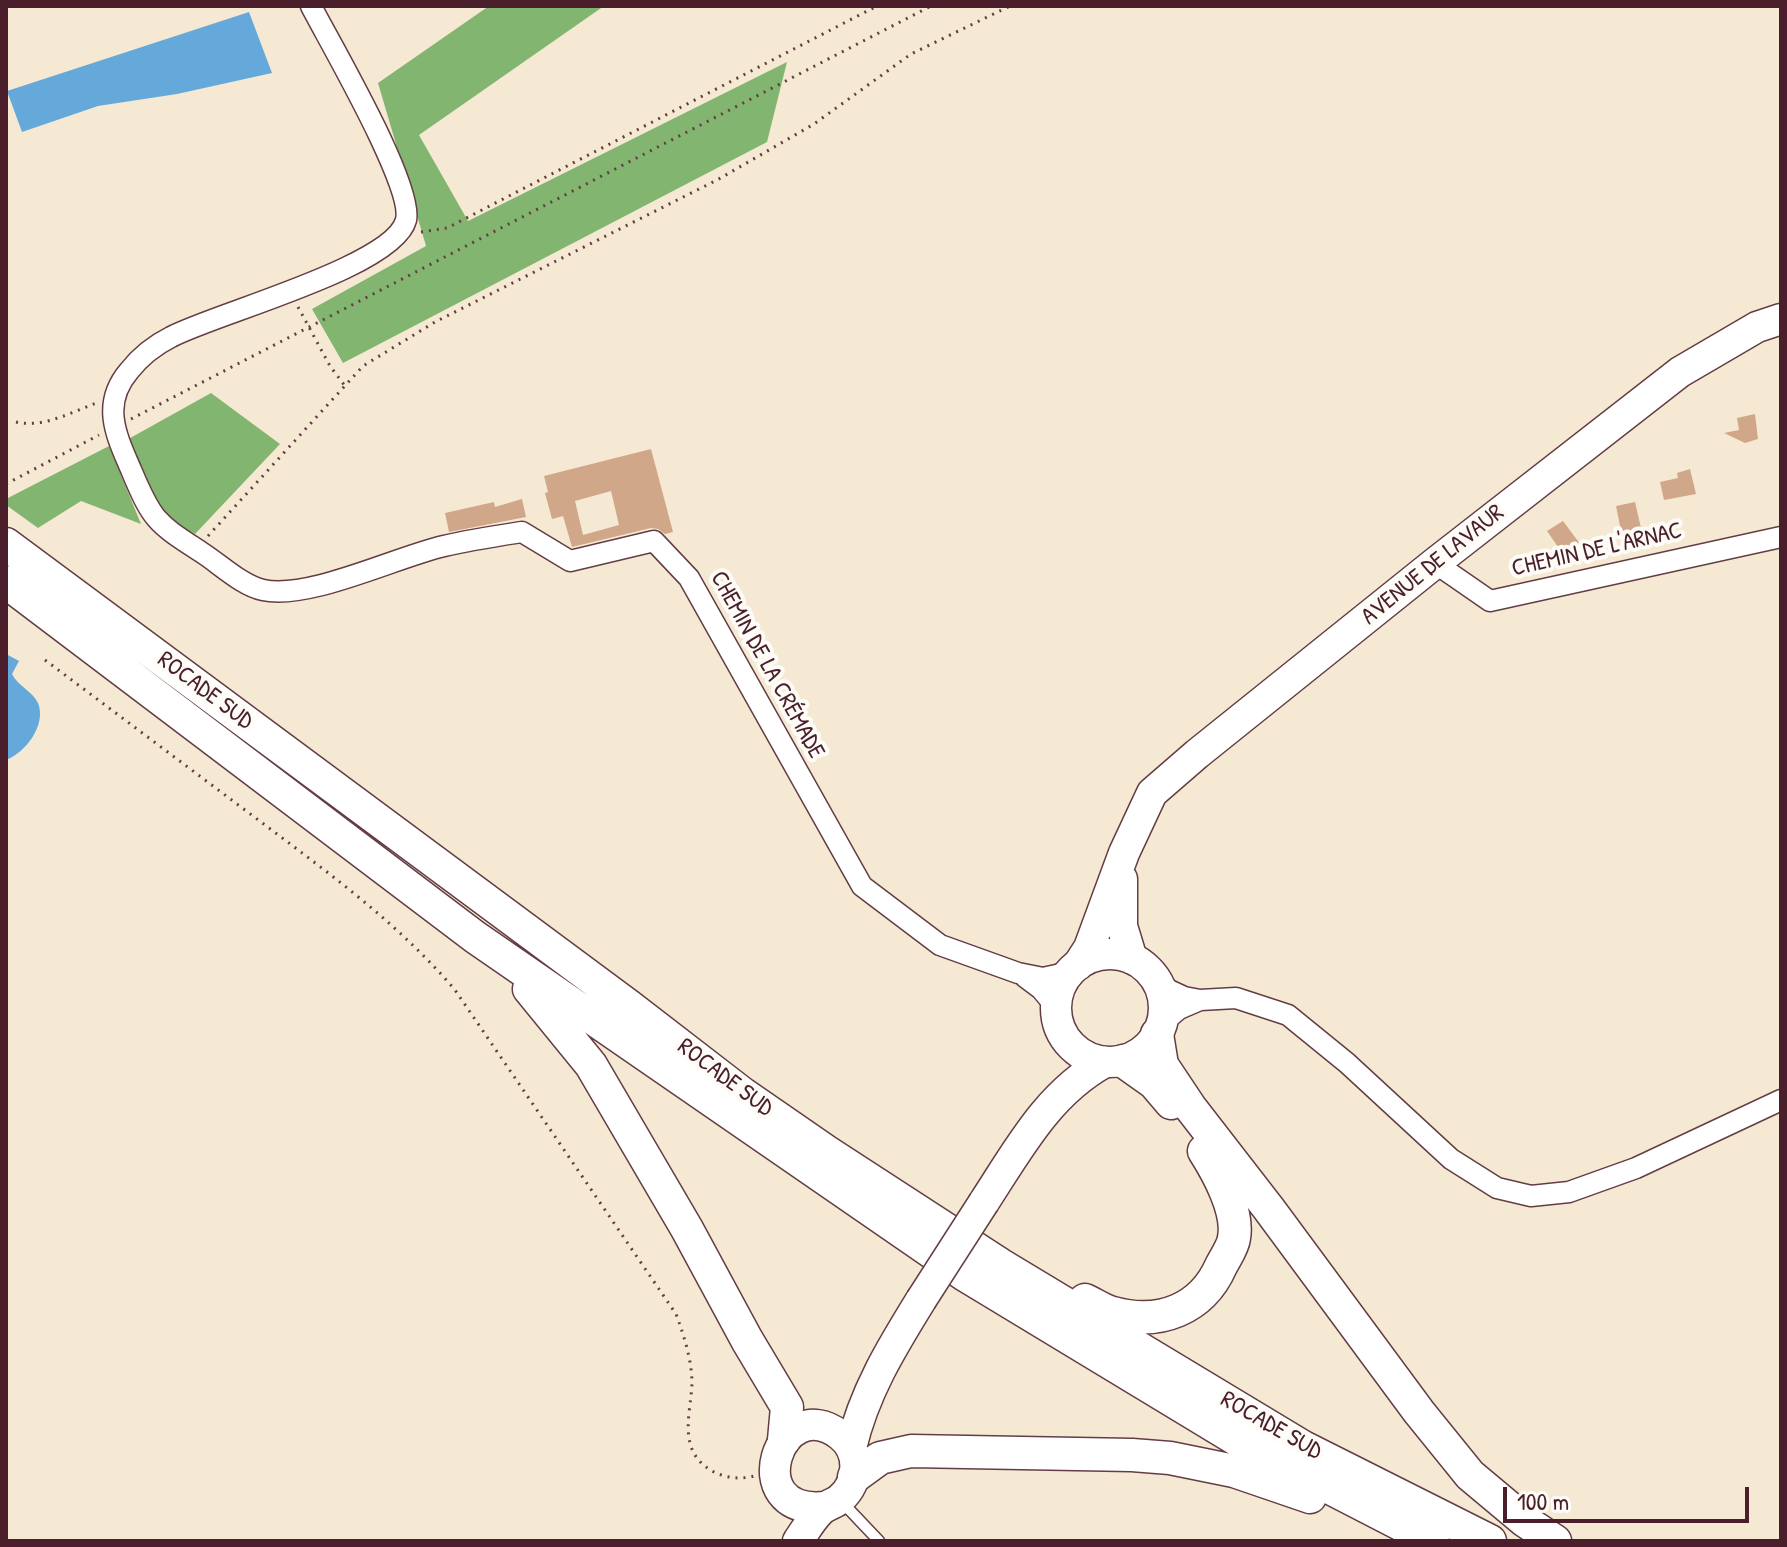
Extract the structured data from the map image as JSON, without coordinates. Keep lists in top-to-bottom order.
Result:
{
  "streets": {
    "highway": ["ROCADE SUD"],
    "main road": ["AVENUE DE LAVAUR"],
    "street": ["CHEMIN DE L'ARNAC", "CHEMIN DE LA CRÉMADE"]
  },
  "crossings": [
    ["CHEMIN DE L'ARNAC", "AVENUE DE LAVAUR"]
  ],
  "scale_bar": "100 m"
}
